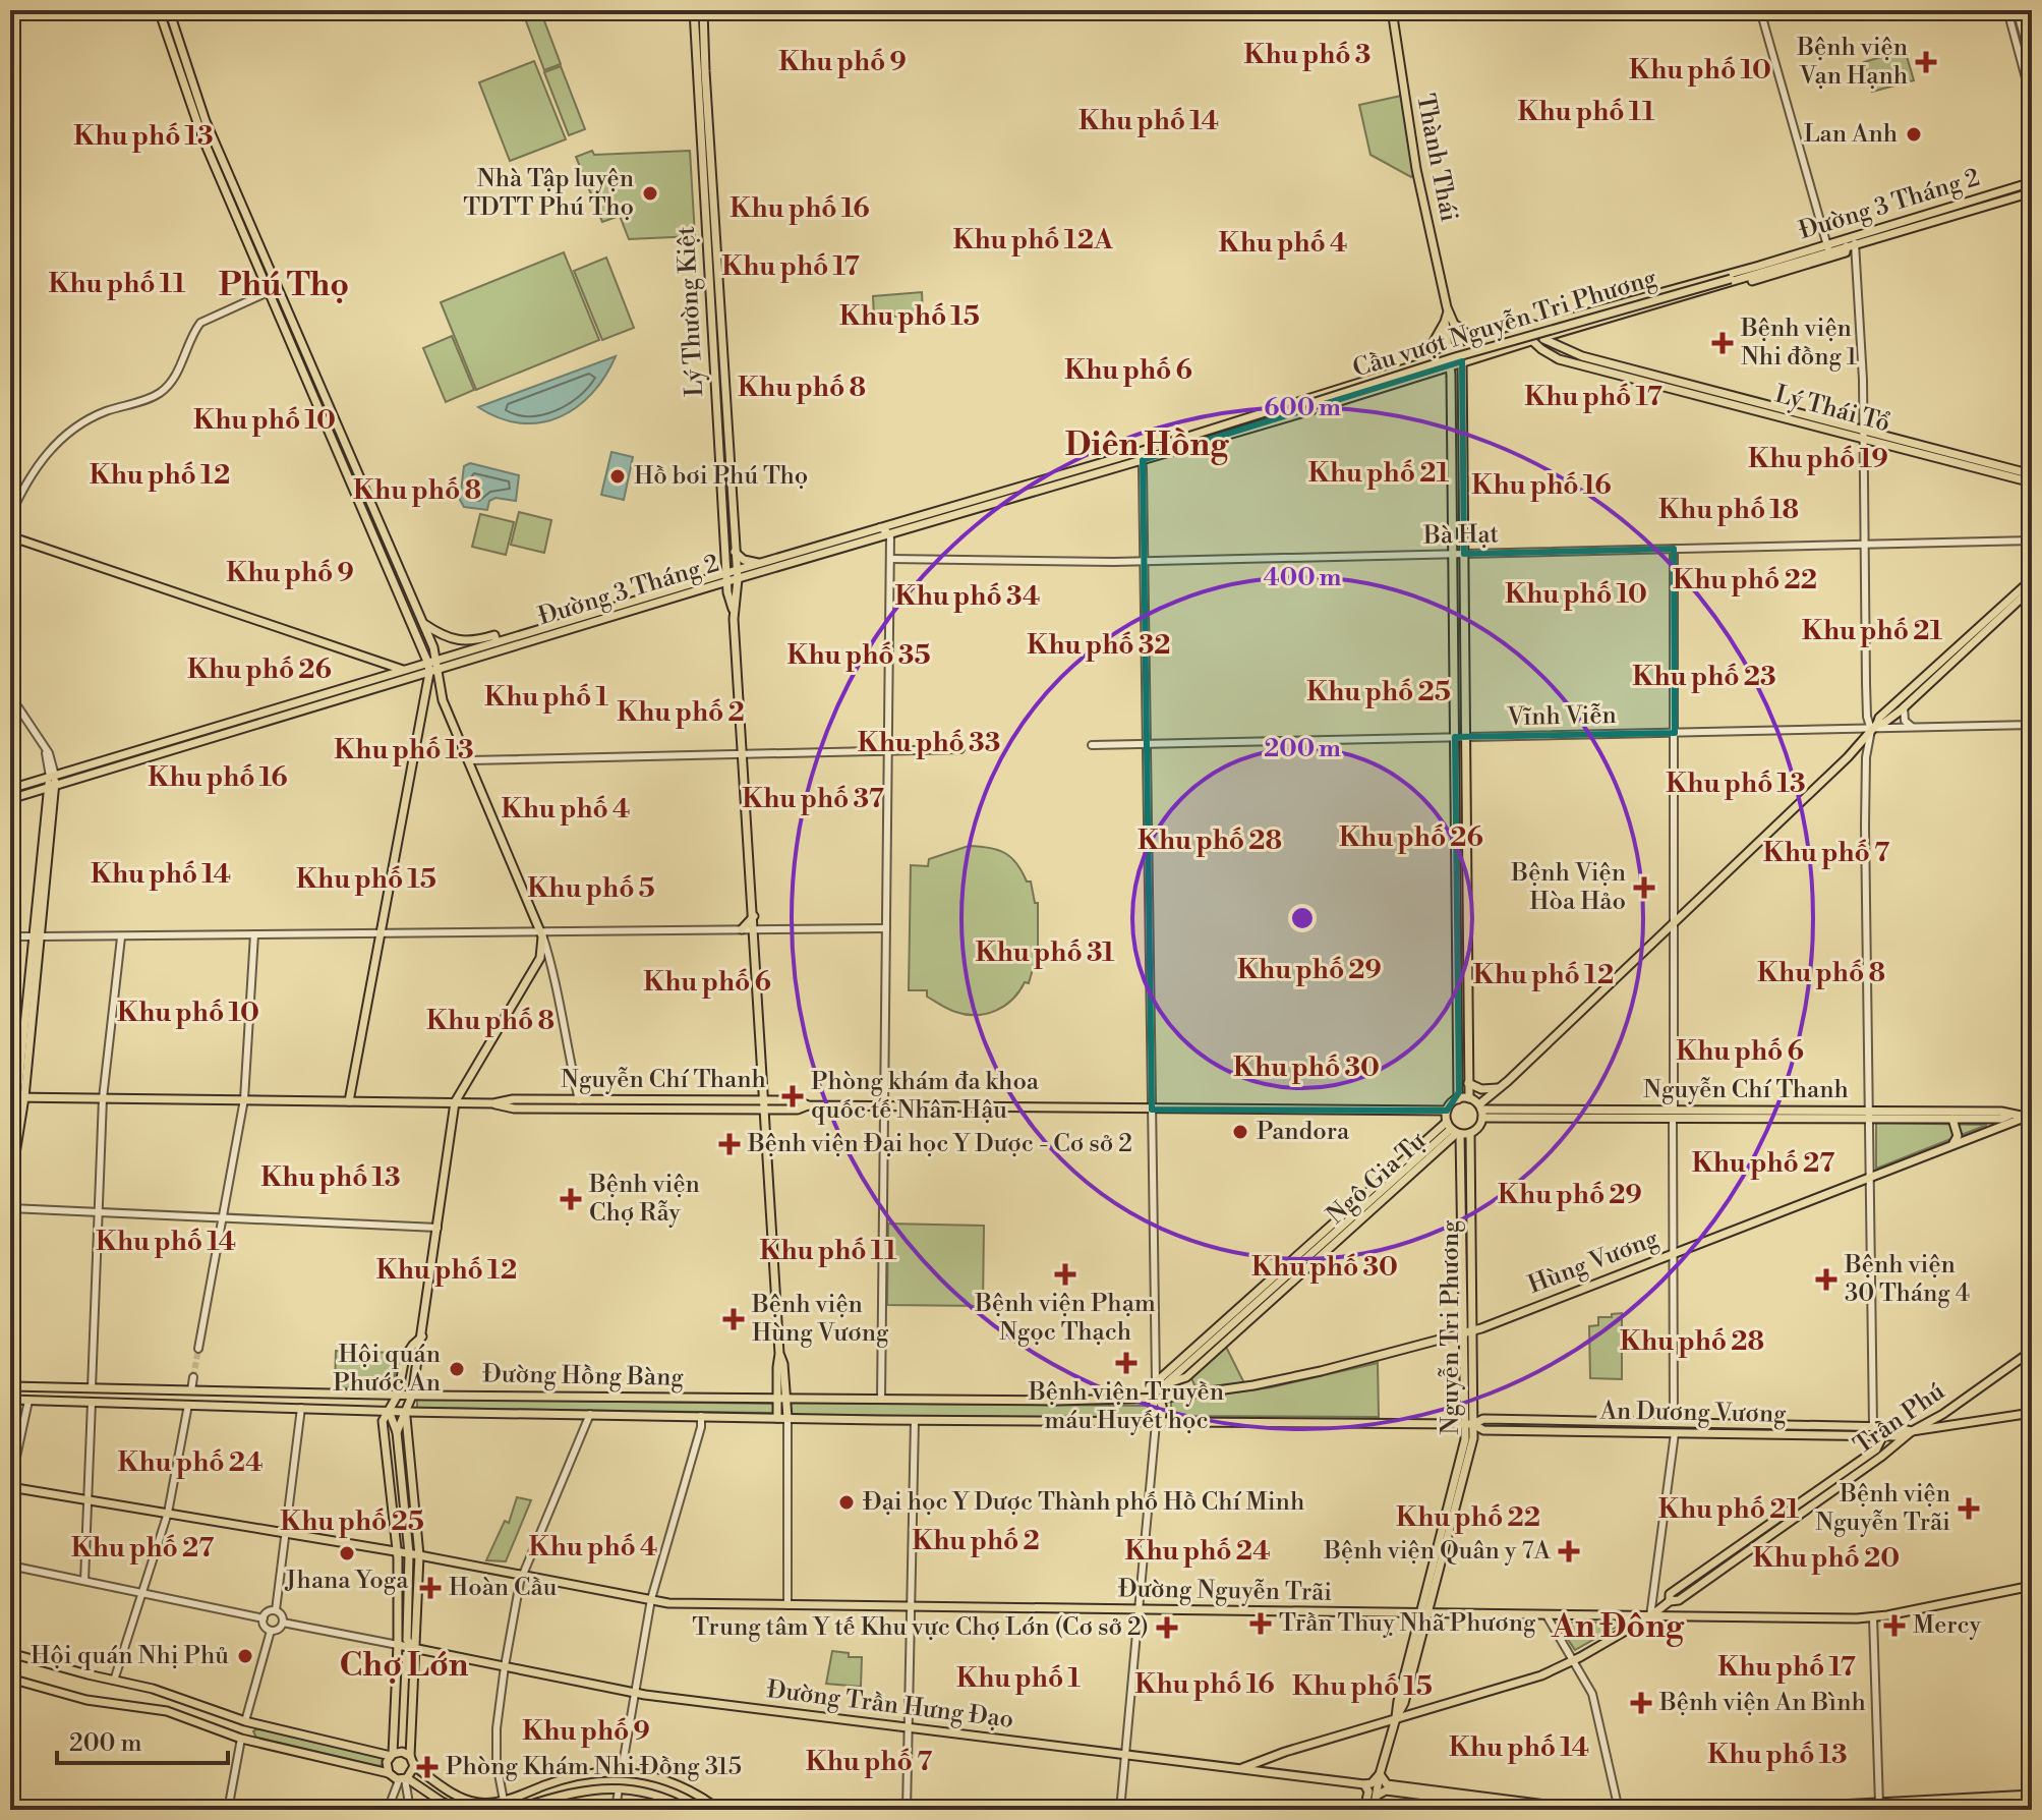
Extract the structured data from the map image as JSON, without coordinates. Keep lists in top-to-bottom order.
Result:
{
  "streets": {
    "main road": [
      "Thành Thái",
      "Đường 3 Tháng 2",
      "Lý Thường Kiệt",
      "Cầu vượt Nguyễn Tri Phương",
      "Lý Thái Tổ",
      "Nguyễn Chí Thanh",
      "Ngô Gia Tự",
      "Hùng Vương",
      "Nguyễn Tri Phương",
      "Đường Hồng Bàng",
      "An Dương Vương",
      "Trần Phú",
      "Đường Nguyễn Trãi",
      "Đường Trần Hưng Đạo"
    ],
    "street": ["Bà Hạt", "Vĩnh Viễn"]
  },
  "crossings": [
    ["Thành Thái", "Đường 3 Tháng 2"],
    ["Đường 3 Tháng 2", "Lý Thường Kiệt"],
    ["Đường 3 Tháng 2", "Cầu vượt Nguyễn Tri Phương"],
    ["Đường 3 Tháng 2", "Lý Thái Tổ"],
    ["Lý Thường Kiệt", "Nguyễn Chí Thanh"],
    ["Nguyễn Chí Thanh", "Ngô Gia Tự"],
    ["Nguyễn Chí Thanh", "Hùng Vương"],
    ["Nguyễn Chí Thanh", "Nguyễn Tri Phương"],
    ["Ngô Gia Tự", "Hùng Vương"],
    ["Ngô Gia Tự", "Nguyễn Tri Phương"],
    ["Ngô Gia Tự", "Đường Hồng Bàng"],
    ["Hùng Vương", "Nguyễn Tri Phương"],
    ["Hùng Vương", "Đường Hồng Bàng"],
    ["Nguyễn Tri Phương", "An Dương Vương"],
    ["Nguyễn Tri Phương", "Trần Phú"],
    ["Nguyễn Tri Phương", "Đường Nguyễn Trãi"],
    ["Đường Hồng Bàng", "An Dương Vương"],
    ["An Dương Vương", "Trần Phú"],
    ["Trần Phú", "Đường Nguyễn Trãi"],
    ["Trần Phú", "Đường Trần Hưng Đạo"]
  ],
  "districts": [
    "Khu phố 3",
    "Khu phố 9",
    "Khu phố 10",
    "Khu phố 11",
    "Khu phố 14",
    "Khu phố 13",
    "Khu phố 16",
    "Khu phố 12A",
    "Khu phố 4",
    "Khu phố 17",
    "Khu phố 11",
    "Phú Thọ",
    "Khu phố 15",
    "Khu phố 6",
    "Khu phố 8",
    "Khu phố 17",
    "Khu phố 10",
    "Diên Hồng",
    "Khu phố 19",
    "Khu phố 21",
    "Khu phố 12",
    "Khu phố 16",
    "Khu phố 8",
    "Khu phố 18",
    "Khu phố 9",
    "Khu phố 22",
    "Khu phố 10",
    "Khu phố 34",
    "Khu phố 21",
    "Khu phố 32",
    "Khu phố 35",
    "Khu phố 26",
    "Khu phố 23",
    "Khu phố 25",
    "Khu phố 1",
    "Khu phố 2",
    "Khu phố 33",
    "Khu phố 13",
    "Khu phố 16",
    "Khu phố 13",
    "Khu phố 37",
    "Khu phố 4",
    "Khu phố 26",
    "Khu phố 28",
    "Khu phố 7",
    "Khu phố 14",
    "Khu phố 15",
    "Khu phố 5",
    "Khu phố 31",
    "Khu phố 29",
    "Khu phố 8",
    "Khu phố 12",
    "Khu phố 6",
    "Khu phố 10",
    "Khu phố 8",
    "Khu phố 6",
    "Khu phố 30",
    "Khu phố 27",
    "Khu phố 13",
    "Khu phố 29",
    "Khu phố 14",
    "Khu phố 11",
    "Khu phố 30",
    "Khu phố 12",
    "Khu phố 28",
    "Khu phố 24",
    "Khu phố 21",
    "Khu phố 22",
    "Khu phố 25",
    "Khu phố 2",
    "Khu phố 4",
    "Khu phố 27",
    "Khu phố 24",
    "Khu phố 20",
    "An Đông",
    "Chợ Lớn",
    "Khu phố 17",
    "Khu phố 1",
    "Khu phố 16",
    "Khu phố 15",
    "Khu phố 9",
    "Khu phố 14",
    "Khu phố 13",
    "Khu phố 7"
  ],
  "places": {
    "health": [
      "Bệnh viện Vạn Hạnh",
      "Bệnh viện Nhi đồng 1",
      "Bệnh Viện Hòa Hảo",
      "Phòng khám đa khoa quốc tế Nhân Hậu",
      "Bệnh viện Đại học Y Dược - Cơ sở 2",
      "Bệnh viện Chợ Rẫy",
      "Bệnh viện Phạm Ngọc Thạch",
      "Bệnh viện 30 Tháng 4",
      "Bệnh viện Hùng Vương",
      "Bệnh viện Truyền máu Huyết học",
      "Bệnh viện Nguyễn Trãi",
      "Bệnh viện Quân y 7A",
      "Hoàn Cầu",
      "Trần Thuỵ Nhã Phương",
      "Mercy",
      "Trung tâm Y tế Khu vực Chợ Lớn (Cơ sở 2)",
      "Bệnh viện An Bình",
      "Phòng Khám Nhi Đồng 315"
    ],
    "other": [
      "Lan Anh",
      "Nhà Tập luyện TDTT Phú Thọ",
      "Hồ bơi Phú Thọ",
      "Pandora",
      "Hội quán Phước An",
      "Đại học Y Dược Thành phố Hồ Chí Minh",
      "Jhana Yoga",
      "Hội quán Nhị Phủ"
    ]
  },
  "scale_bar": "200 m",
  "rings": ["600 m", "400 m", "200 m"]
}
